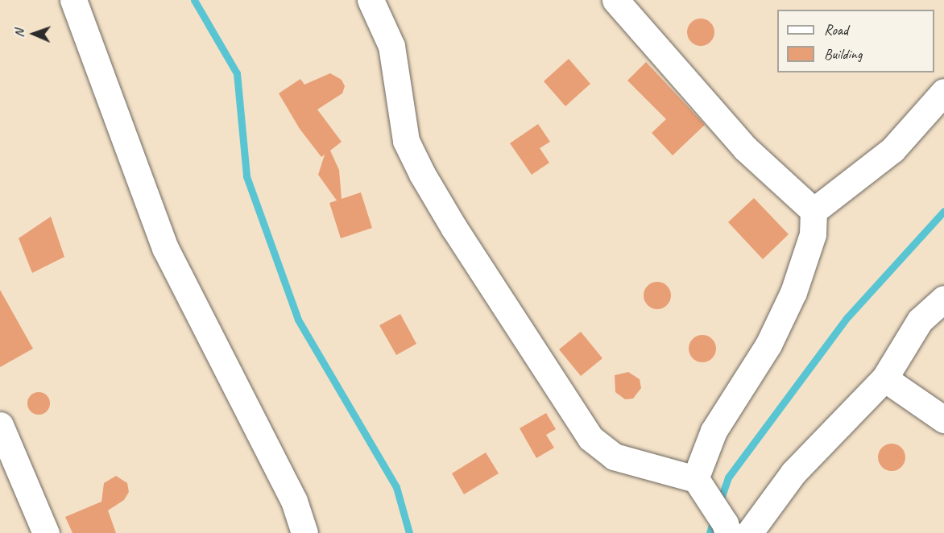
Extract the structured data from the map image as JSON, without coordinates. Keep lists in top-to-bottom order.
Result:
{
  "legend": ["Road", "Building"],
  "north": "left"
}
